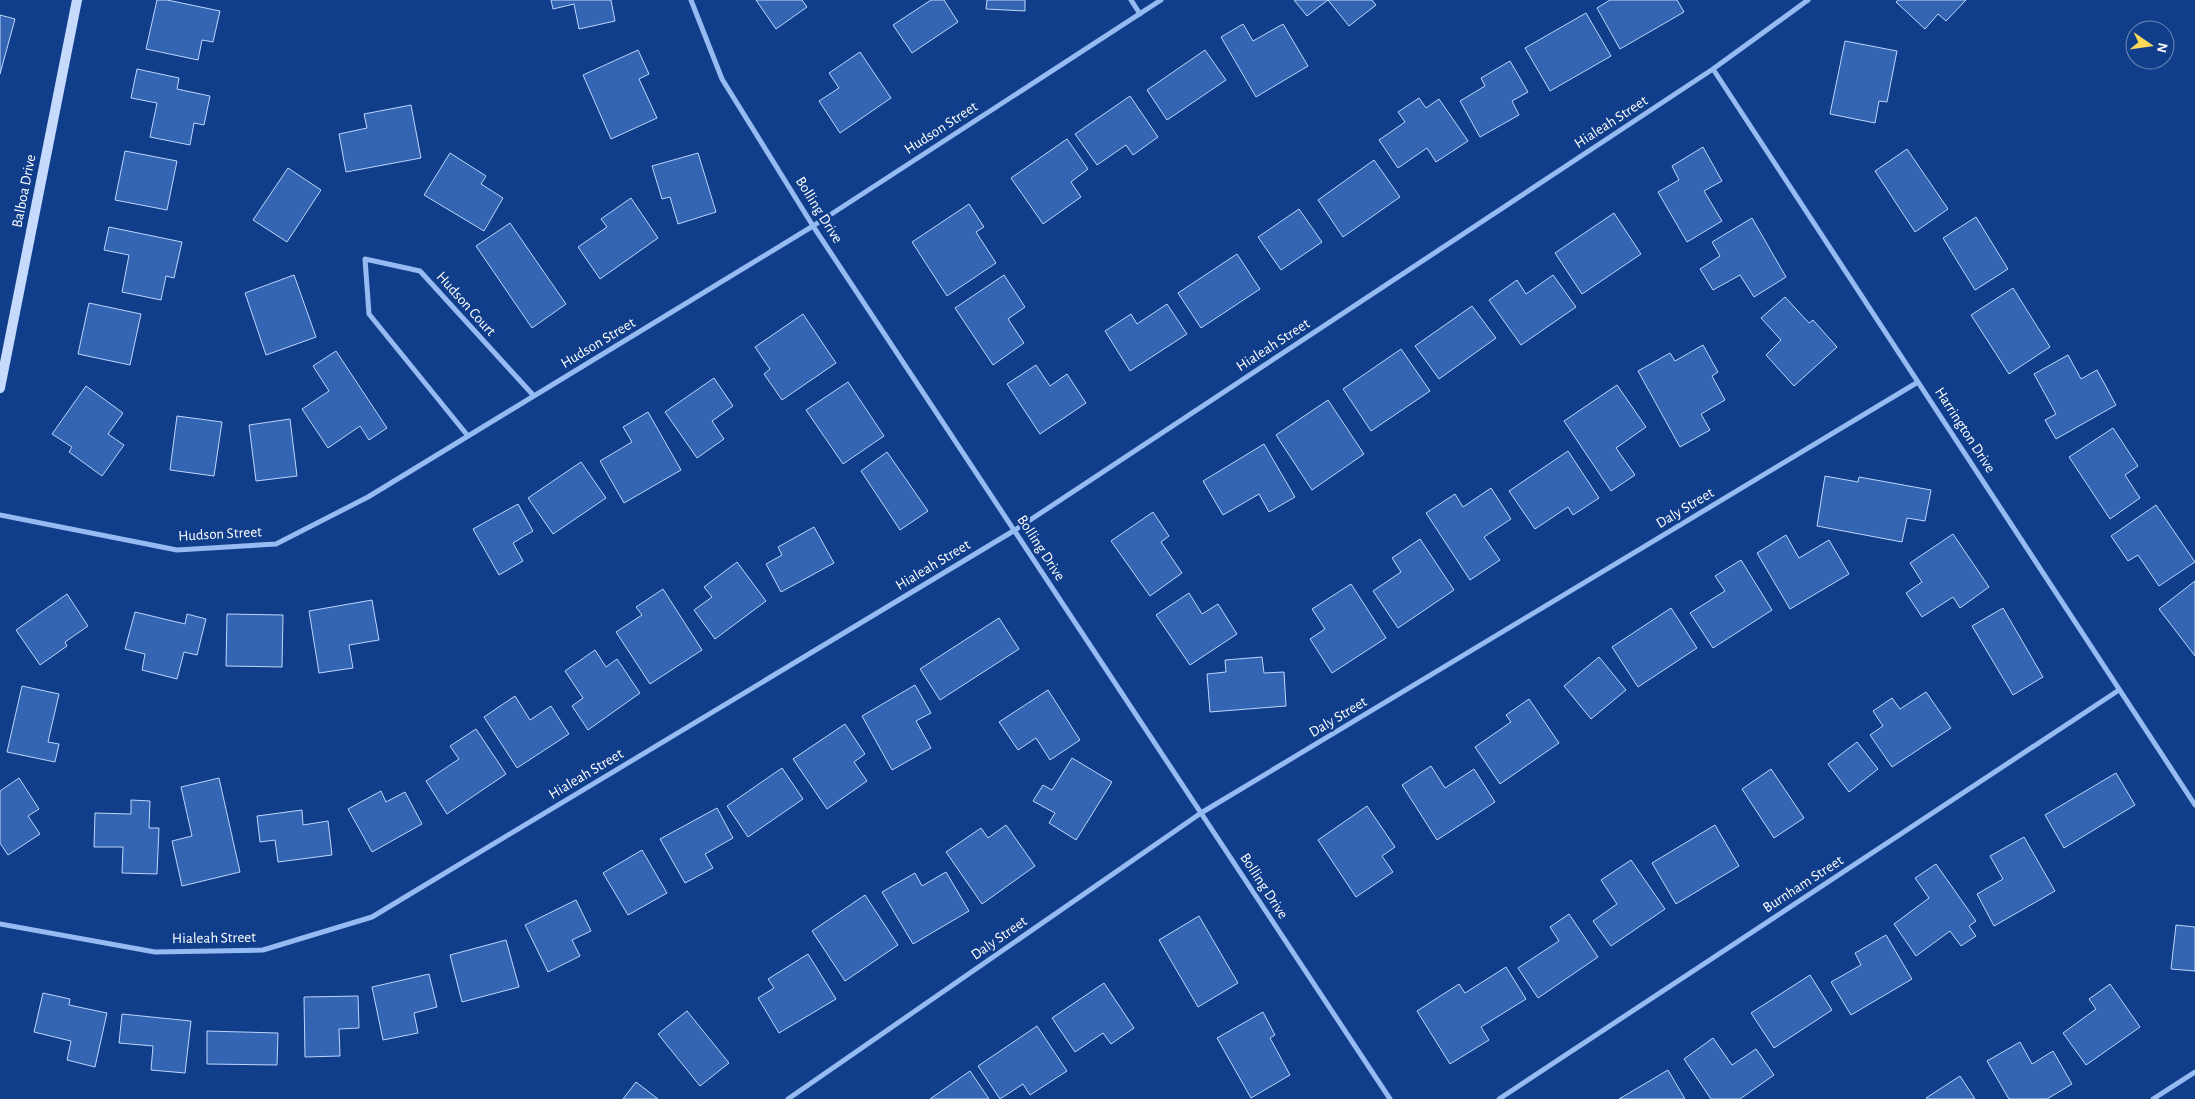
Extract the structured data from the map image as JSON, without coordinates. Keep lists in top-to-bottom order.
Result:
{
  "streets": {
    "street": [
      "Hialeah Street",
      "Hudson Street",
      "Balboa Drive",
      "Bolling Drive",
      "Hudson Court",
      "Harrington Drive",
      "Daly Street",
      "Burnham Street"
    ]
  },
  "crossings": [
    ["Hialeah Street", "Bolling Drive"],
    ["Hialeah Street", "Harrington Drive"],
    ["Hudson Street", "Bolling Drive"],
    ["Hudson Street", "Hudson Court"],
    ["Bolling Drive", "Daly Street"],
    ["Harrington Drive", "Daly Street"],
    ["Harrington Drive", "Burnham Street"]
  ],
  "north": "right"
}
